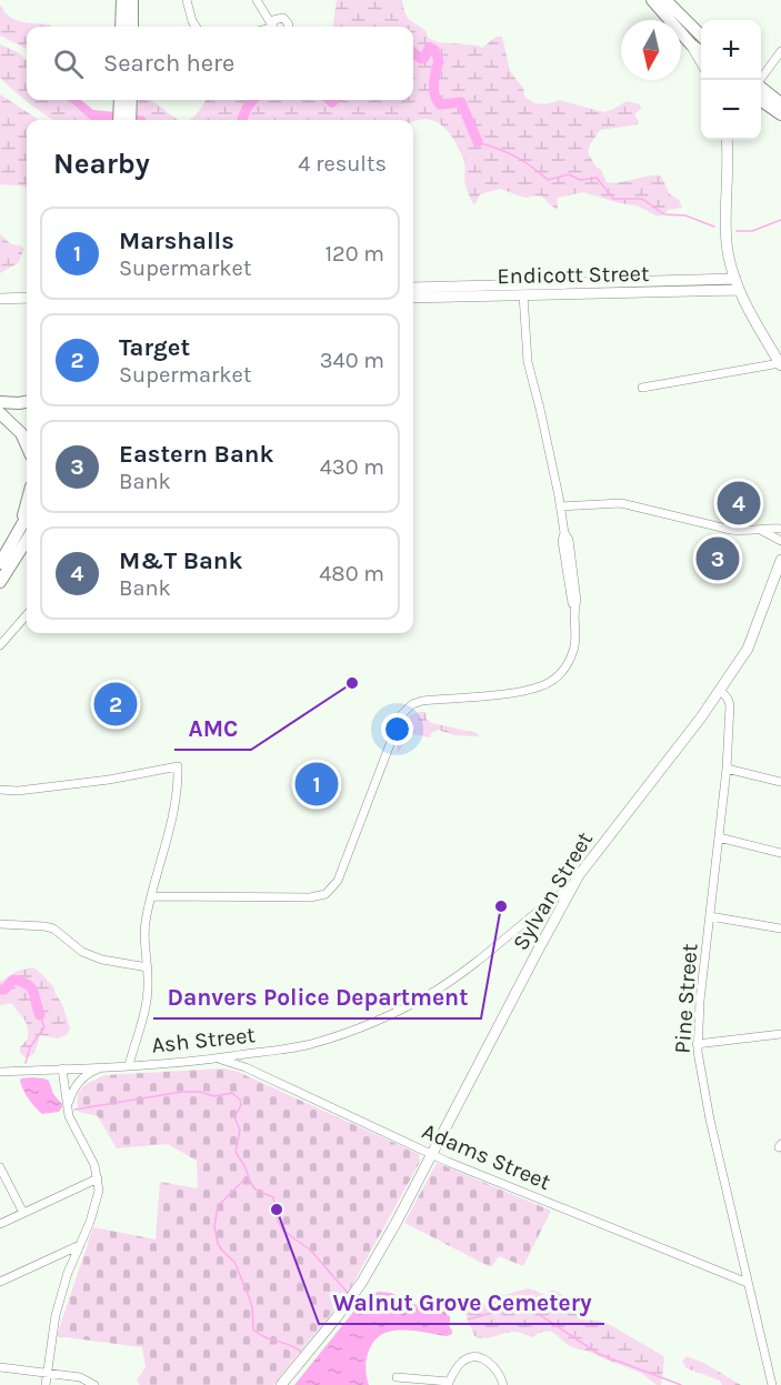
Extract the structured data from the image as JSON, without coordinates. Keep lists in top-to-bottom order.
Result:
{
  "streets": {
    "main road": ["Endicott Street", "Sylvan Street"],
    "street": ["Pine Street", "Ash Street", "Adams Street"]
  },
  "crossings": [
    ["Sylvan Street", "Pine Street"],
    ["Sylvan Street", "Ash Street"],
    ["Sylvan Street", "Adams Street"],
    ["Pine Street", "Adams Street"],
    ["Ash Street", "Adams Street"]
  ],
  "places": ["AMC", "Danvers Police Department", "Walnut Grove Cemetery"],
  "north": "bottom",
  "page": {
    "map_buttons": ["+", "−"],
    "search": "Search here",
    "heading": ["Nearby", "4 results"],
    "list": [
      {
        "mark": "1",
        "name": "Marshalls",
        "note": "Supermarket",
        "value": "120 m"
      },
      {
        "mark": "2",
        "name": "Target",
        "note": "Supermarket",
        "value": "340 m"
      },
      {
        "mark": "3",
        "name": "Eastern Bank",
        "note": "Bank",
        "value": "430 m"
      },
      {
        "mark": "4",
        "name": "M&T Bank",
        "note": "Bank",
        "value": "480 m"
      }
    ],
    "pins": [
      "4",
      "3",
      "2",
      "1"
    ]
  }
}
